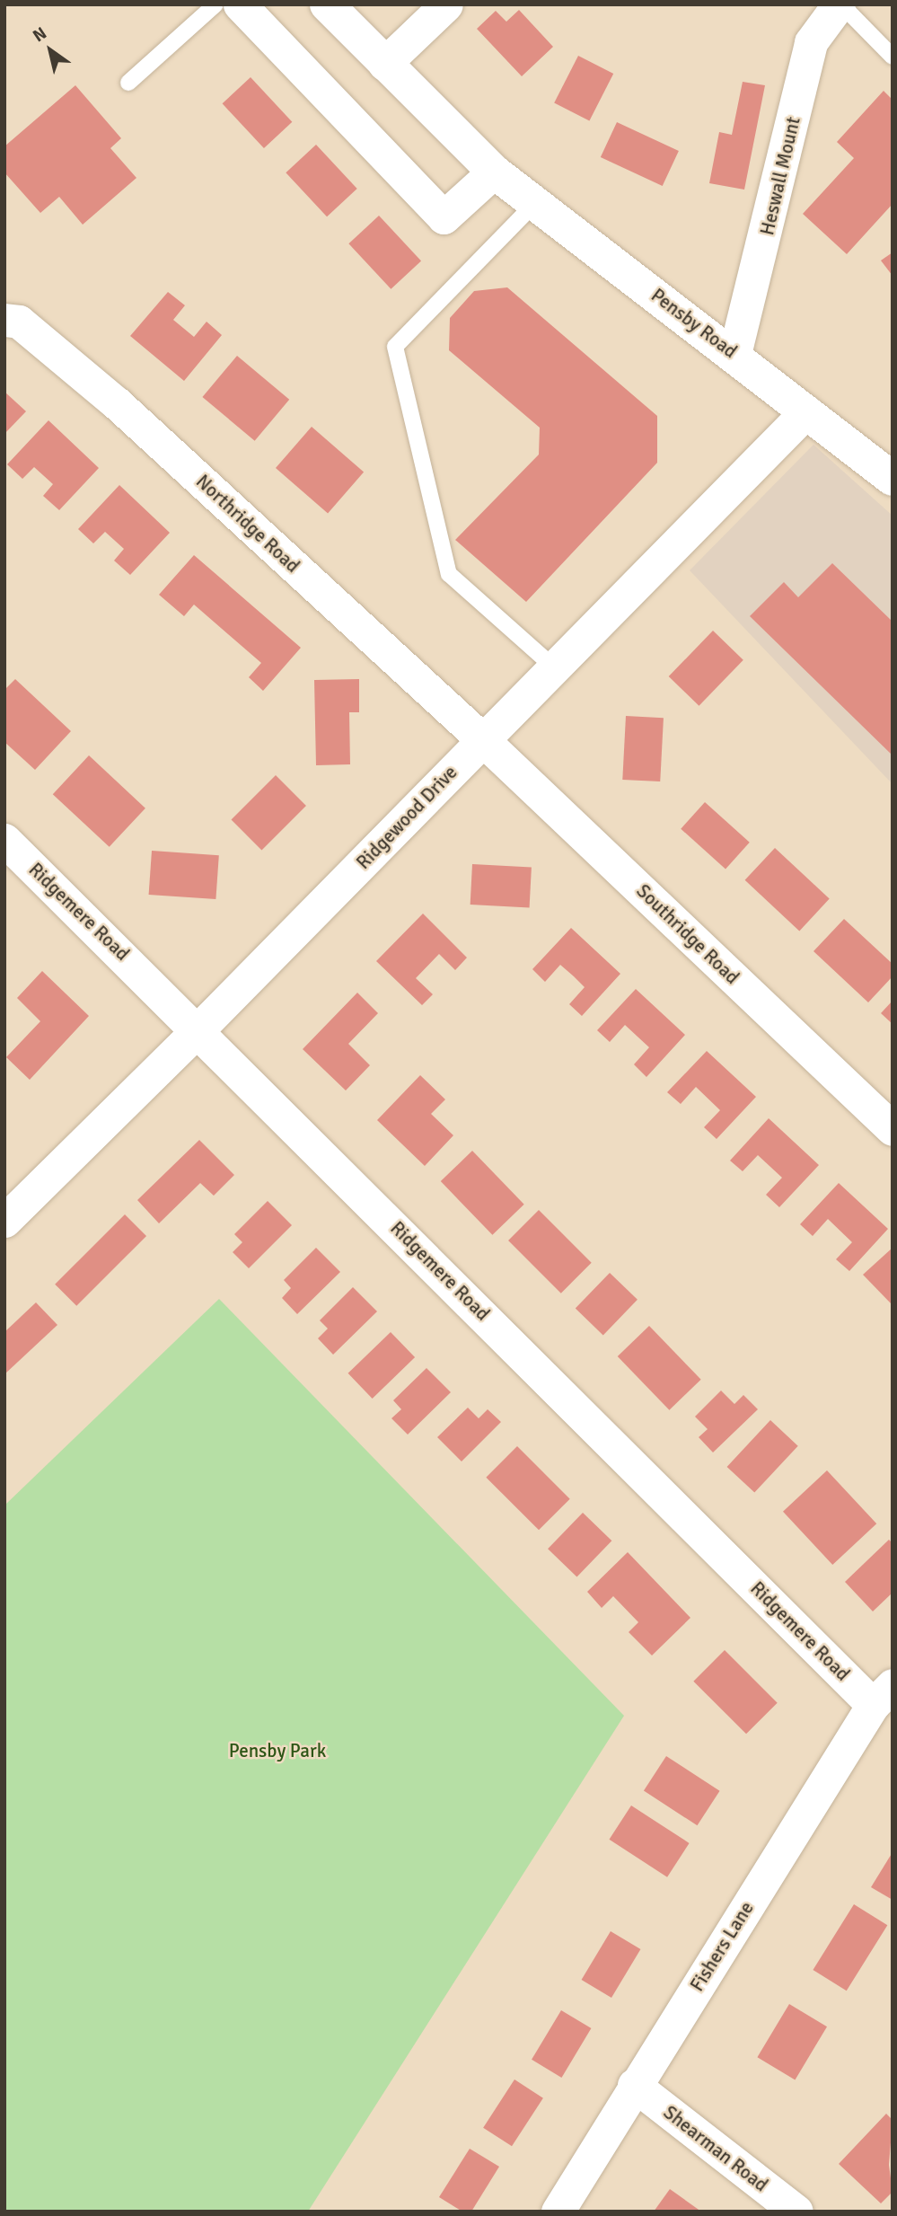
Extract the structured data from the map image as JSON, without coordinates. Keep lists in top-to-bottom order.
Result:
{
  "streets": {
    "main road": ["Pensby Road"],
    "street": [
      "Heswall Mount",
      "Northridge Road",
      "Ridgewood Drive",
      "Ridgemere Road",
      "Southridge Road",
      "Fishers Lane",
      "Shearman Road"
    ]
  },
  "crossings": [
    ["Heswall Mount", "Pensby Road"],
    ["Pensby Road", "Ridgewood Drive"],
    ["Northridge Road", "Ridgewood Drive"],
    ["Northridge Road", "Southridge Road"],
    ["Ridgewood Drive", "Ridgemere Road"],
    ["Ridgewood Drive", "Southridge Road"],
    ["Ridgemere Road", "Fishers Lane"],
    ["Fishers Lane", "Shearman Road"]
  ],
  "parks": ["Pensby Park"],
  "north": "top left"
}
